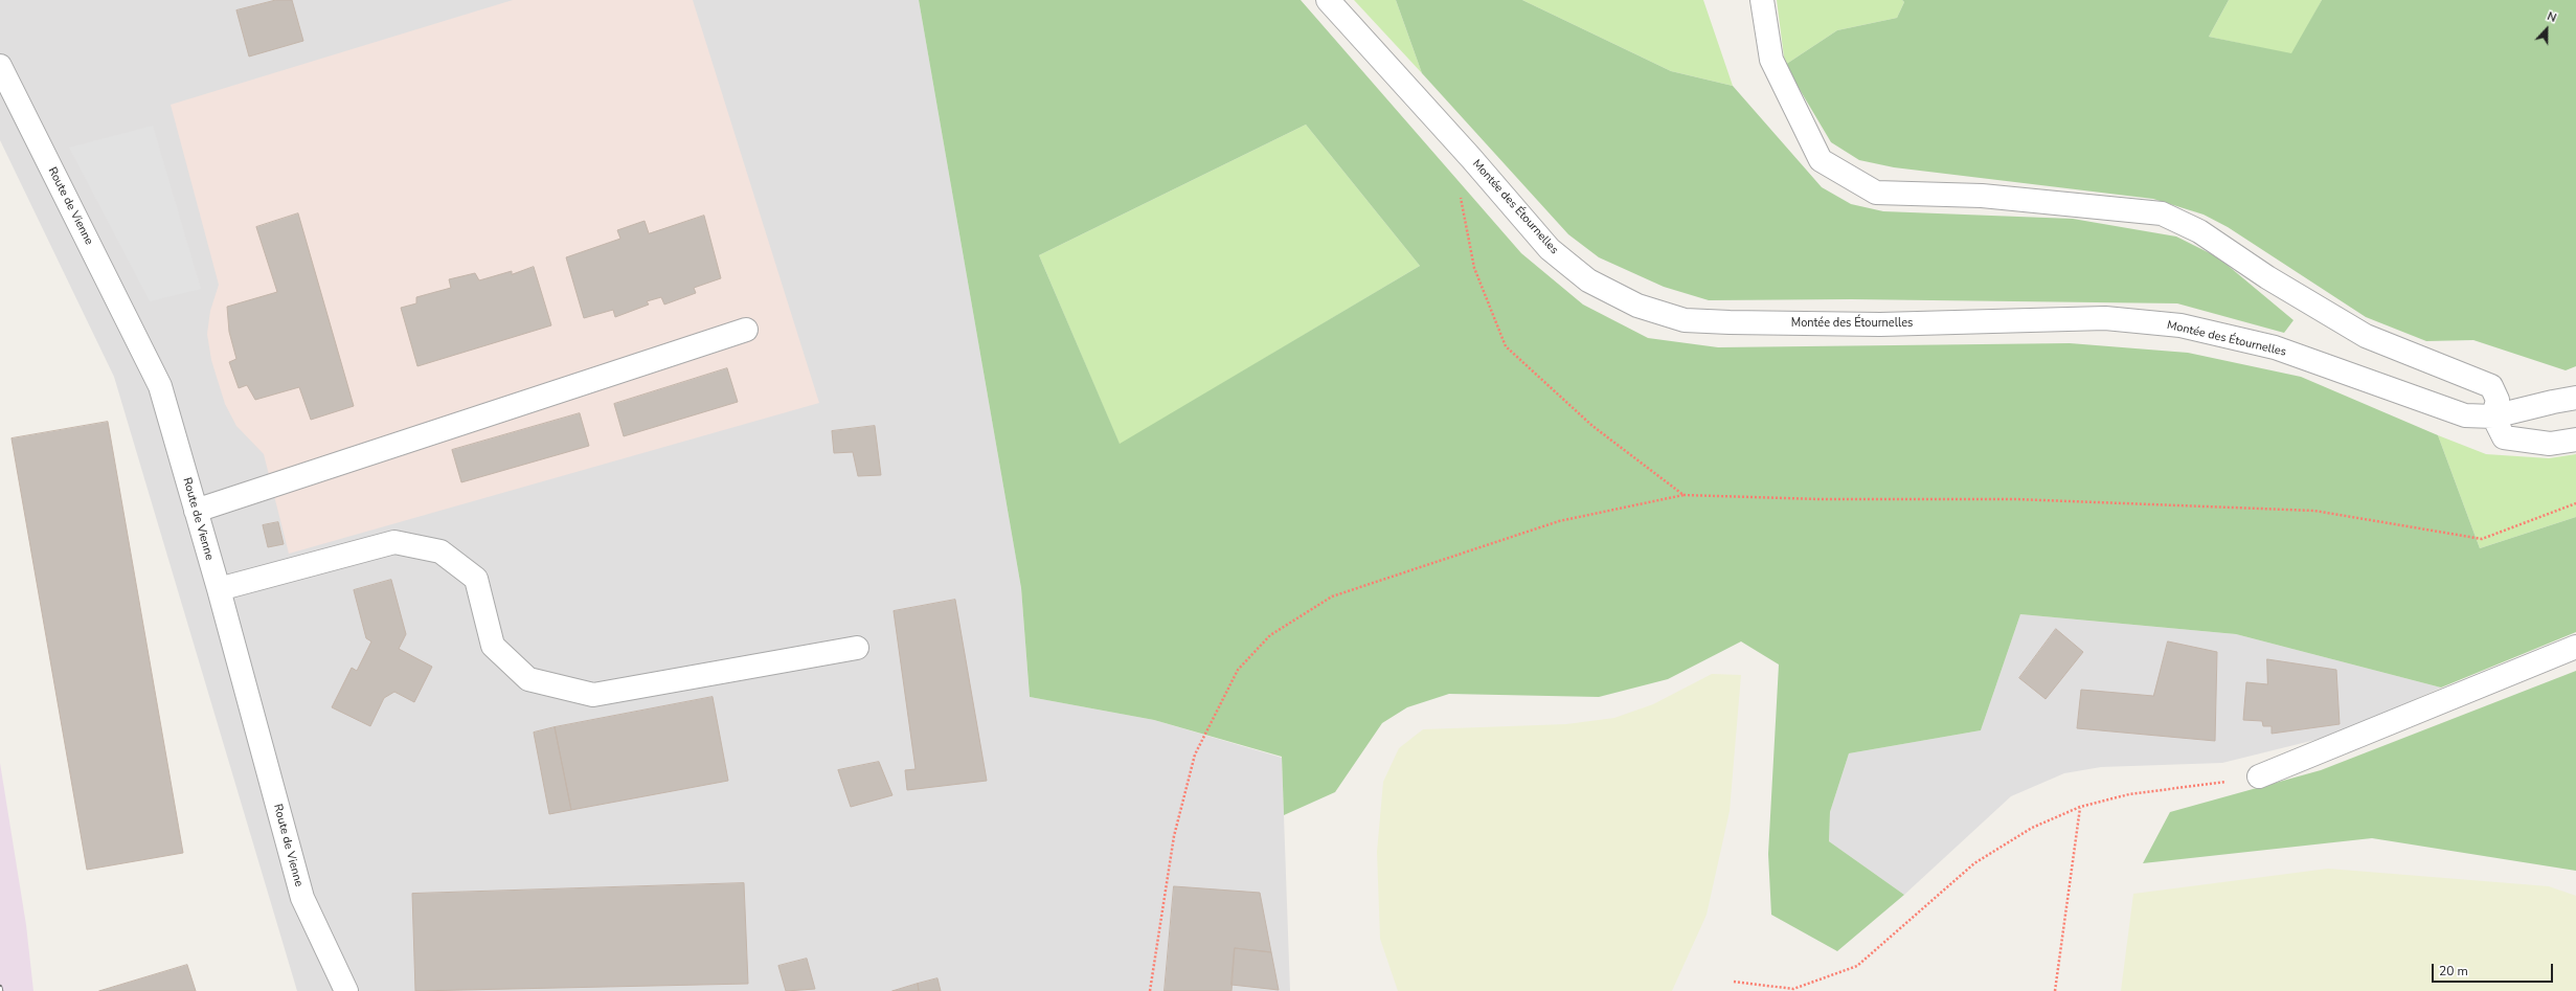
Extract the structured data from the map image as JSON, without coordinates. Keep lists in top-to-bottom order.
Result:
{
  "streets": {
    "street": ["Route de Vienne", "Montée des Étournelles"]
  },
  "scale_bar": "20 m",
  "north": "top"
}
